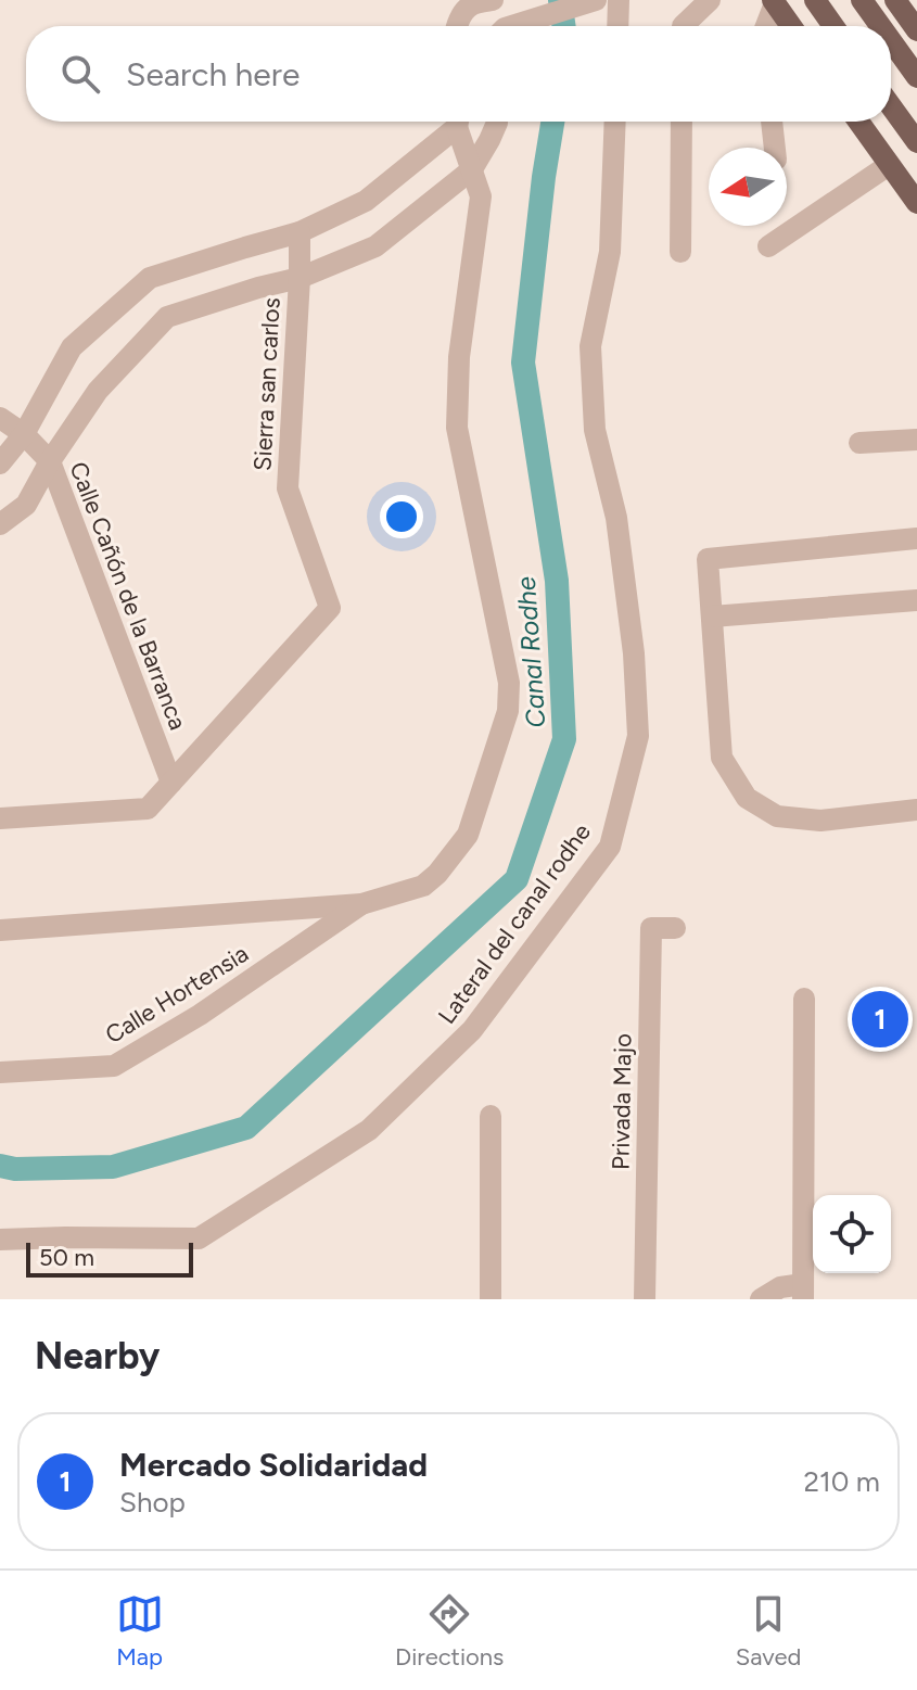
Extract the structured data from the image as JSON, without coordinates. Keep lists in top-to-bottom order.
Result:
{
  "streets": {
    "street": [
      "Sierra san carlos",
      "Calle Cañón de la Barranca",
      "Lateral del canal rodhe",
      "Calle Hortensia",
      "Privada Majo"
    ]
  },
  "crossings": [
    ["Sierra san carlos", "Calle Cañón de la Barranca"]
  ],
  "water": ["Canal Rodhe"],
  "scale_bar": "50 m",
  "north": "left",
  "page": {
    "search": "Search here",
    "pins": "1",
    "scale": "50 m",
    "heading": "Nearby",
    "list": [
      {
        "mark": "1",
        "name": "Mercado Solidaridad",
        "note": "Shop",
        "value": "210 m"
      }
    ],
    "nav": ["Map", "Directions", "Saved"]
  }
}
